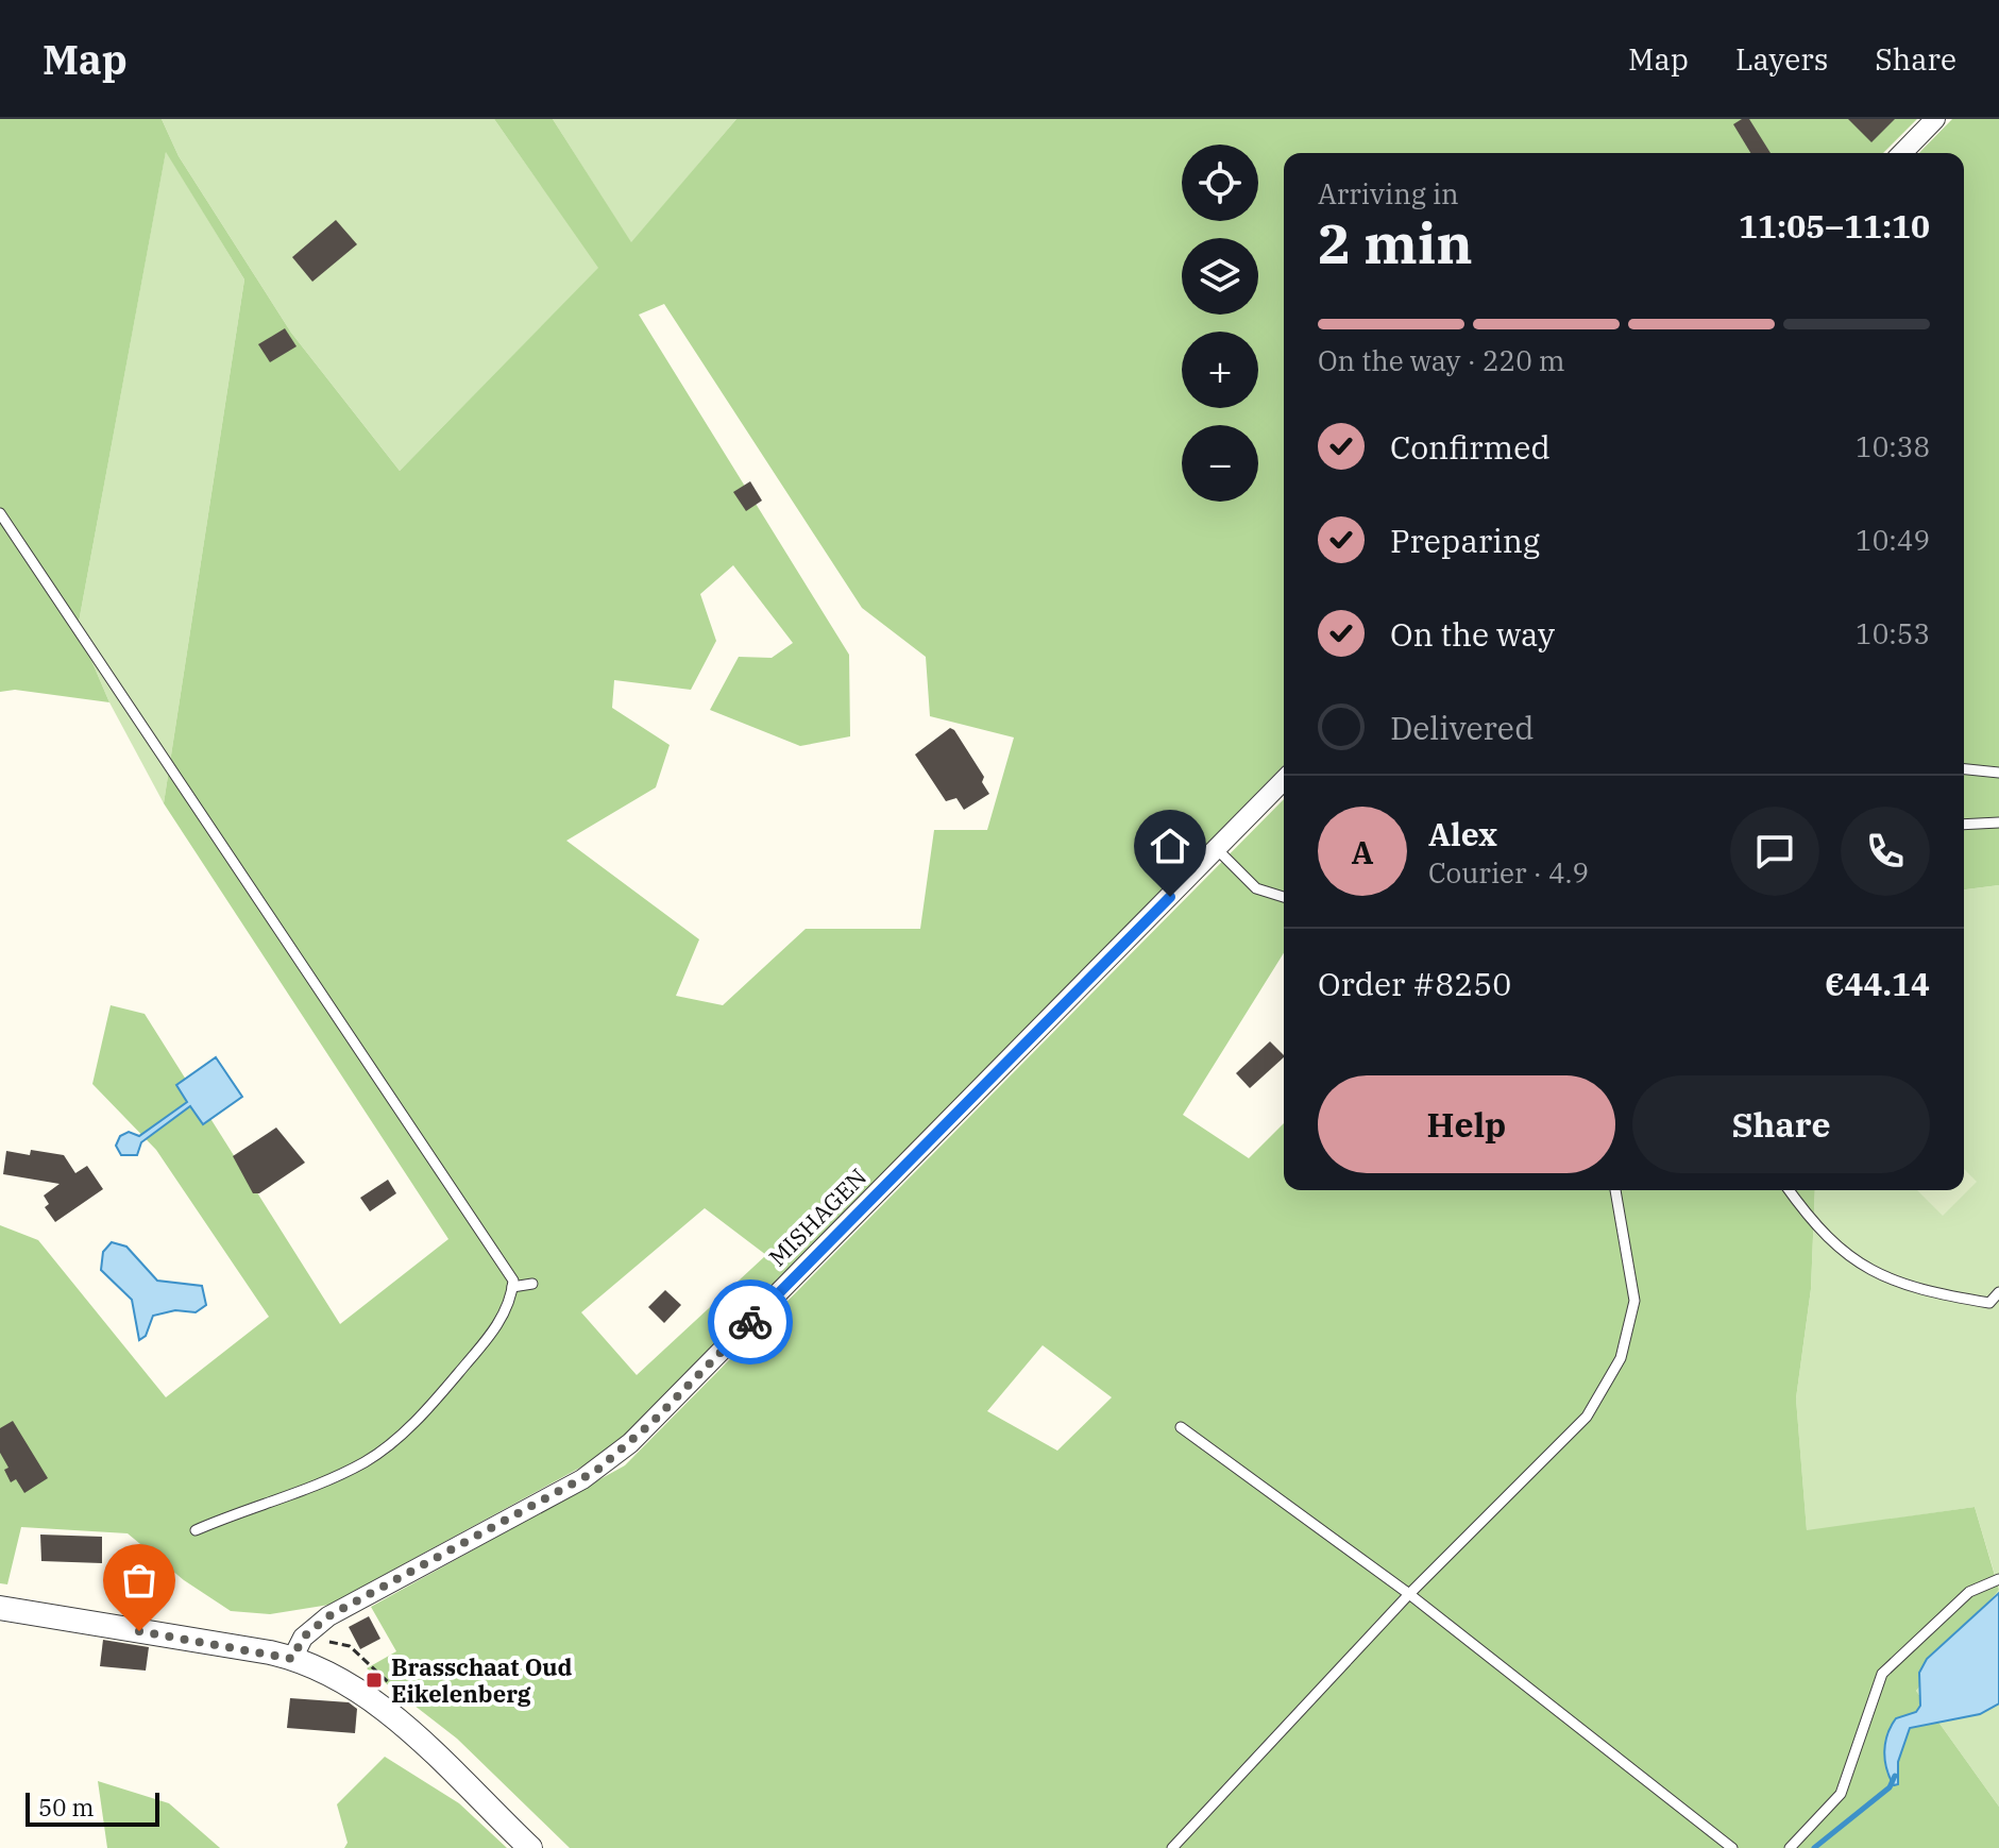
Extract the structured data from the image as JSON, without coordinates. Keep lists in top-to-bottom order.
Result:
{
  "streets": {
    "street": ["MISHAGEN"]
  },
  "places": {
    "transit": ["Brasschaat Oud Eikelenberg"]
  },
  "scale_bar": "50 m",
  "page": {
    "header": "Map",
    "nav": ["Map", "Layers", "Share"],
    "map_buttons": ["+", "−"],
    "heading": ["2 min", "Arriving in", "11:05–11:10"],
    "panel": [
      "Alex",
      "Courier · 4.9",
      "Order #8250",
      "€44.14"
    ],
    "bar": "On the way · 220 m",
    "list": [
      ["Confirmed", "10:38"],
      ["Preparing", "10:49"],
      ["On the way", "10:53"],
      "Delivered"
    ],
    "round": "A",
    "buttons": ["Help", "Share"],
    "scale": "50 m"
  }
}
